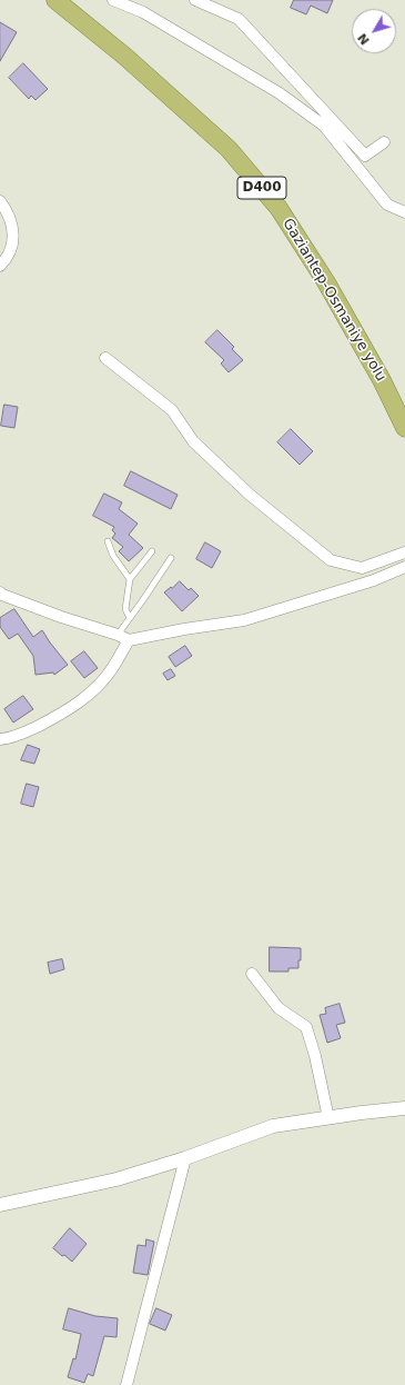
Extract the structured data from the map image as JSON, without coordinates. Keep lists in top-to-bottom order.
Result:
{
  "streets": {
    "highway": ["D400", "Gaziantep-Osmaniye yolu"]
  },
  "north": "bottom left"
}
